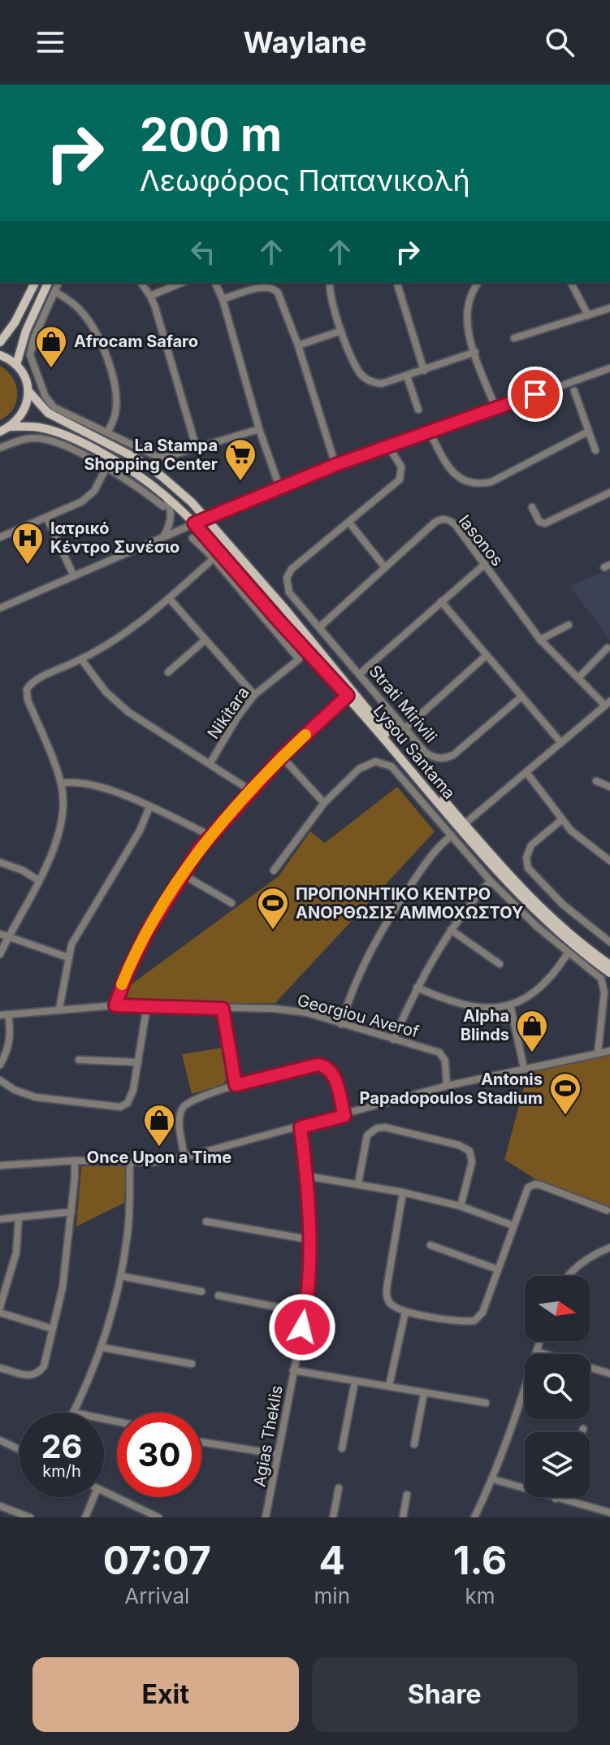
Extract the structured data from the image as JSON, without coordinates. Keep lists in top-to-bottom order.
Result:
{
  "streets": {
    "main road": ["Lysou Santama"],
    "street": [
      "Iasonos",
      "Strati Mirivili",
      "Nikitara",
      "Georgiou Averof",
      "Agias Theklis"
    ]
  },
  "crossings": [
    ["Iasonos", "Strati Mirivili"]
  ],
  "places": {
    "shop": ["Afrocam Safaro", "Alpha Blinds", "Once Upon a Time"],
    "supermarket": ["La Stampa Shopping Center"],
    "hospital": ["Ιατρικό Κέντρο Συνέσιο"],
    "sports": ["ΠΡΟΠΟΝΗΤΙΚΟ ΚΕΝΤΡΟ ΑΝΟΡΘΩΣΙΣ ΑΜΜΟΧΩΣΤΟΥ", "Antonis Papadopoulos Stadium"]
  },
  "north": "right",
  "page": {
    "header": "Waylane",
    "turn": ["200 m", "Λεωφόρος Παπανικολή"],
    "speed": "26 km/h",
    "limit": "30",
    "eta": [
      "07:07",
      "Arrival",
      "4",
      "min",
      "1.6",
      "km"
    ],
    "buttons": ["Exit", "Share"]
  }
}
